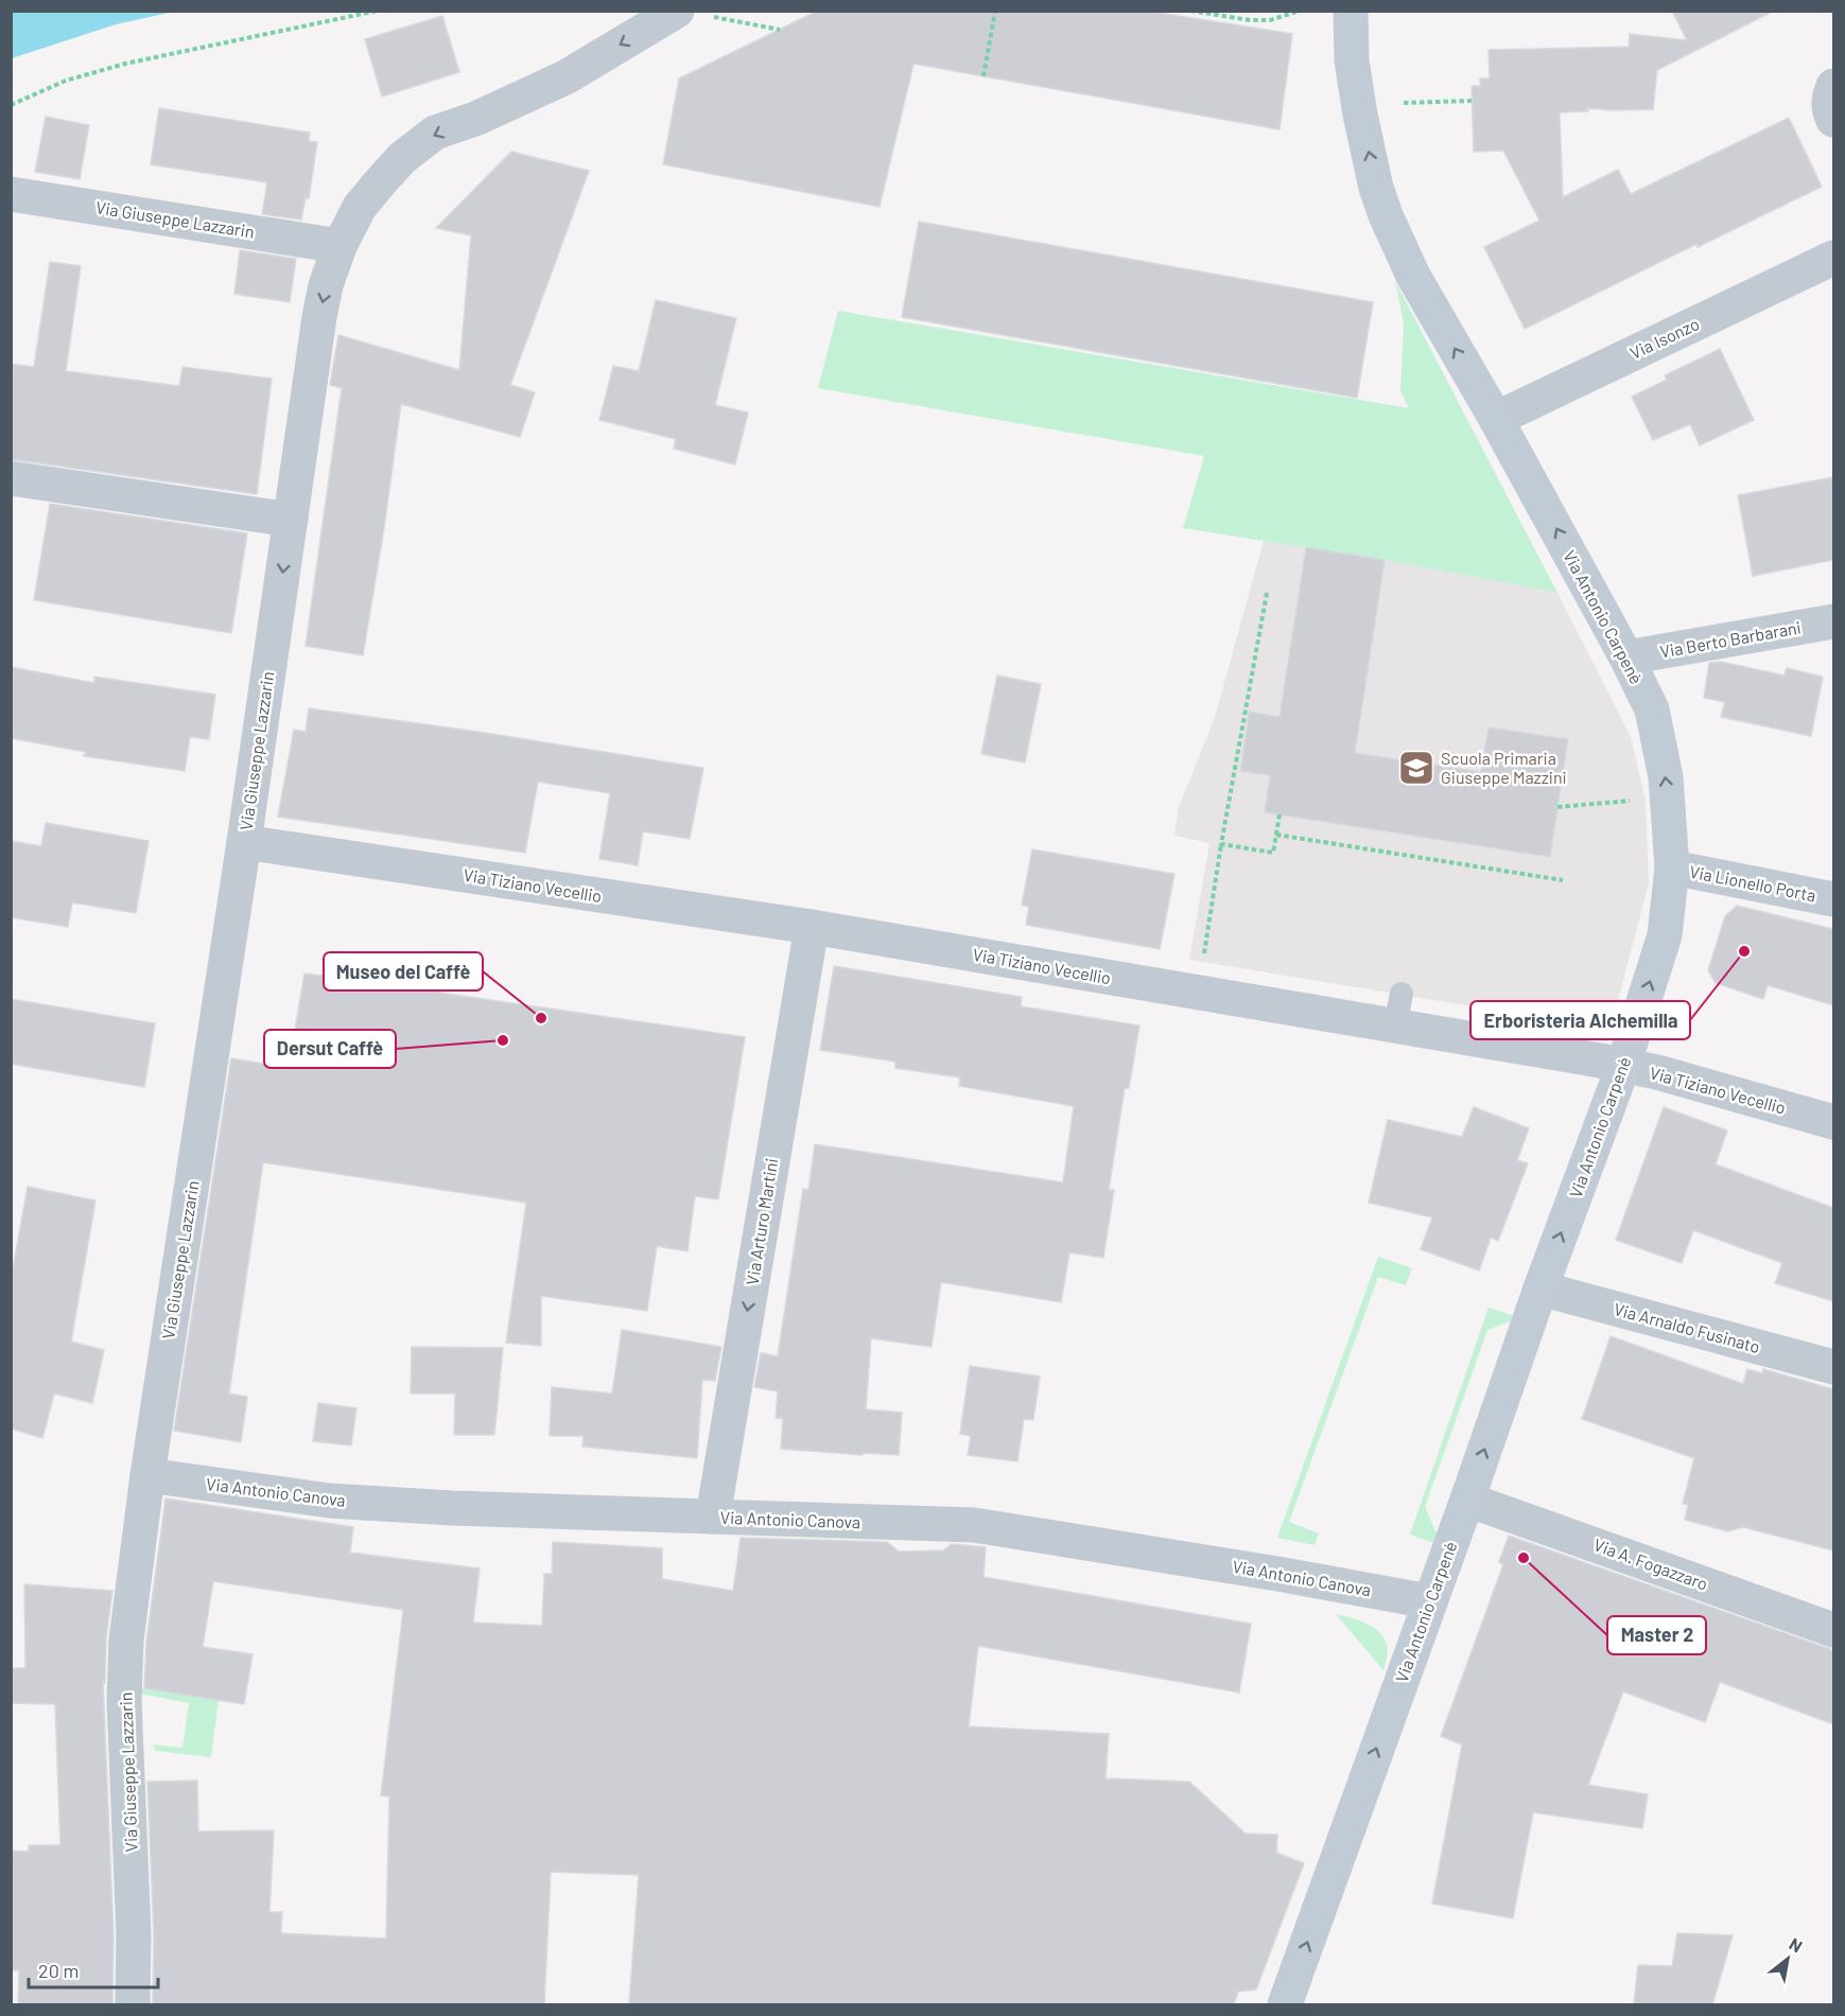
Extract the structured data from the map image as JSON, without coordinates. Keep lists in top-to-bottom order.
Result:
{
  "streets": {
    "street": [
      "Via Giuseppe Lazzarin",
      "Via Isonzo",
      "Via Antonio Carpenè",
      "Via Berto Barbarani",
      "Via Lionello Porta",
      "Via Tiziano Vecellio",
      "Via Arturo Martini",
      "Via Arnaldo Fusinato",
      "Via Antonio Canova",
      "Via A. Fogazzaro"
    ]
  },
  "crossings": [
    ["Via Giuseppe Lazzarin", "Via Tiziano Vecellio"],
    ["Via Giuseppe Lazzarin", "Via Antonio Canova"],
    ["Via Isonzo", "Via Antonio Carpenè"],
    ["Via Antonio Carpenè", "Via Berto Barbarani"],
    ["Via Antonio Carpenè", "Via Lionello Porta"],
    ["Via Antonio Carpenè", "Via Tiziano Vecellio"],
    ["Via Antonio Carpenè", "Via Arnaldo Fusinato"],
    ["Via Antonio Carpenè", "Via Antonio Canova"],
    ["Via Antonio Carpenè", "Via A. Fogazzaro"],
    ["Via Tiziano Vecellio", "Via Arturo Martini"],
    ["Via Arturo Martini", "Via Antonio Canova"]
  ],
  "one_way": ["Via Giuseppe Lazzarin", "Via Antonio Carpenè", "Via Arturo Martini"],
  "places": {
    "school or university": ["Scuola Primaria Giuseppe Mazzini"],
    "other": [
      "Erboristeria Alchemilla",
      "Museo del Caffè",
      "Dersut Caffè",
      "Master 2"
    ]
  },
  "scale_bar": "20 m",
  "north": "top right"
}
